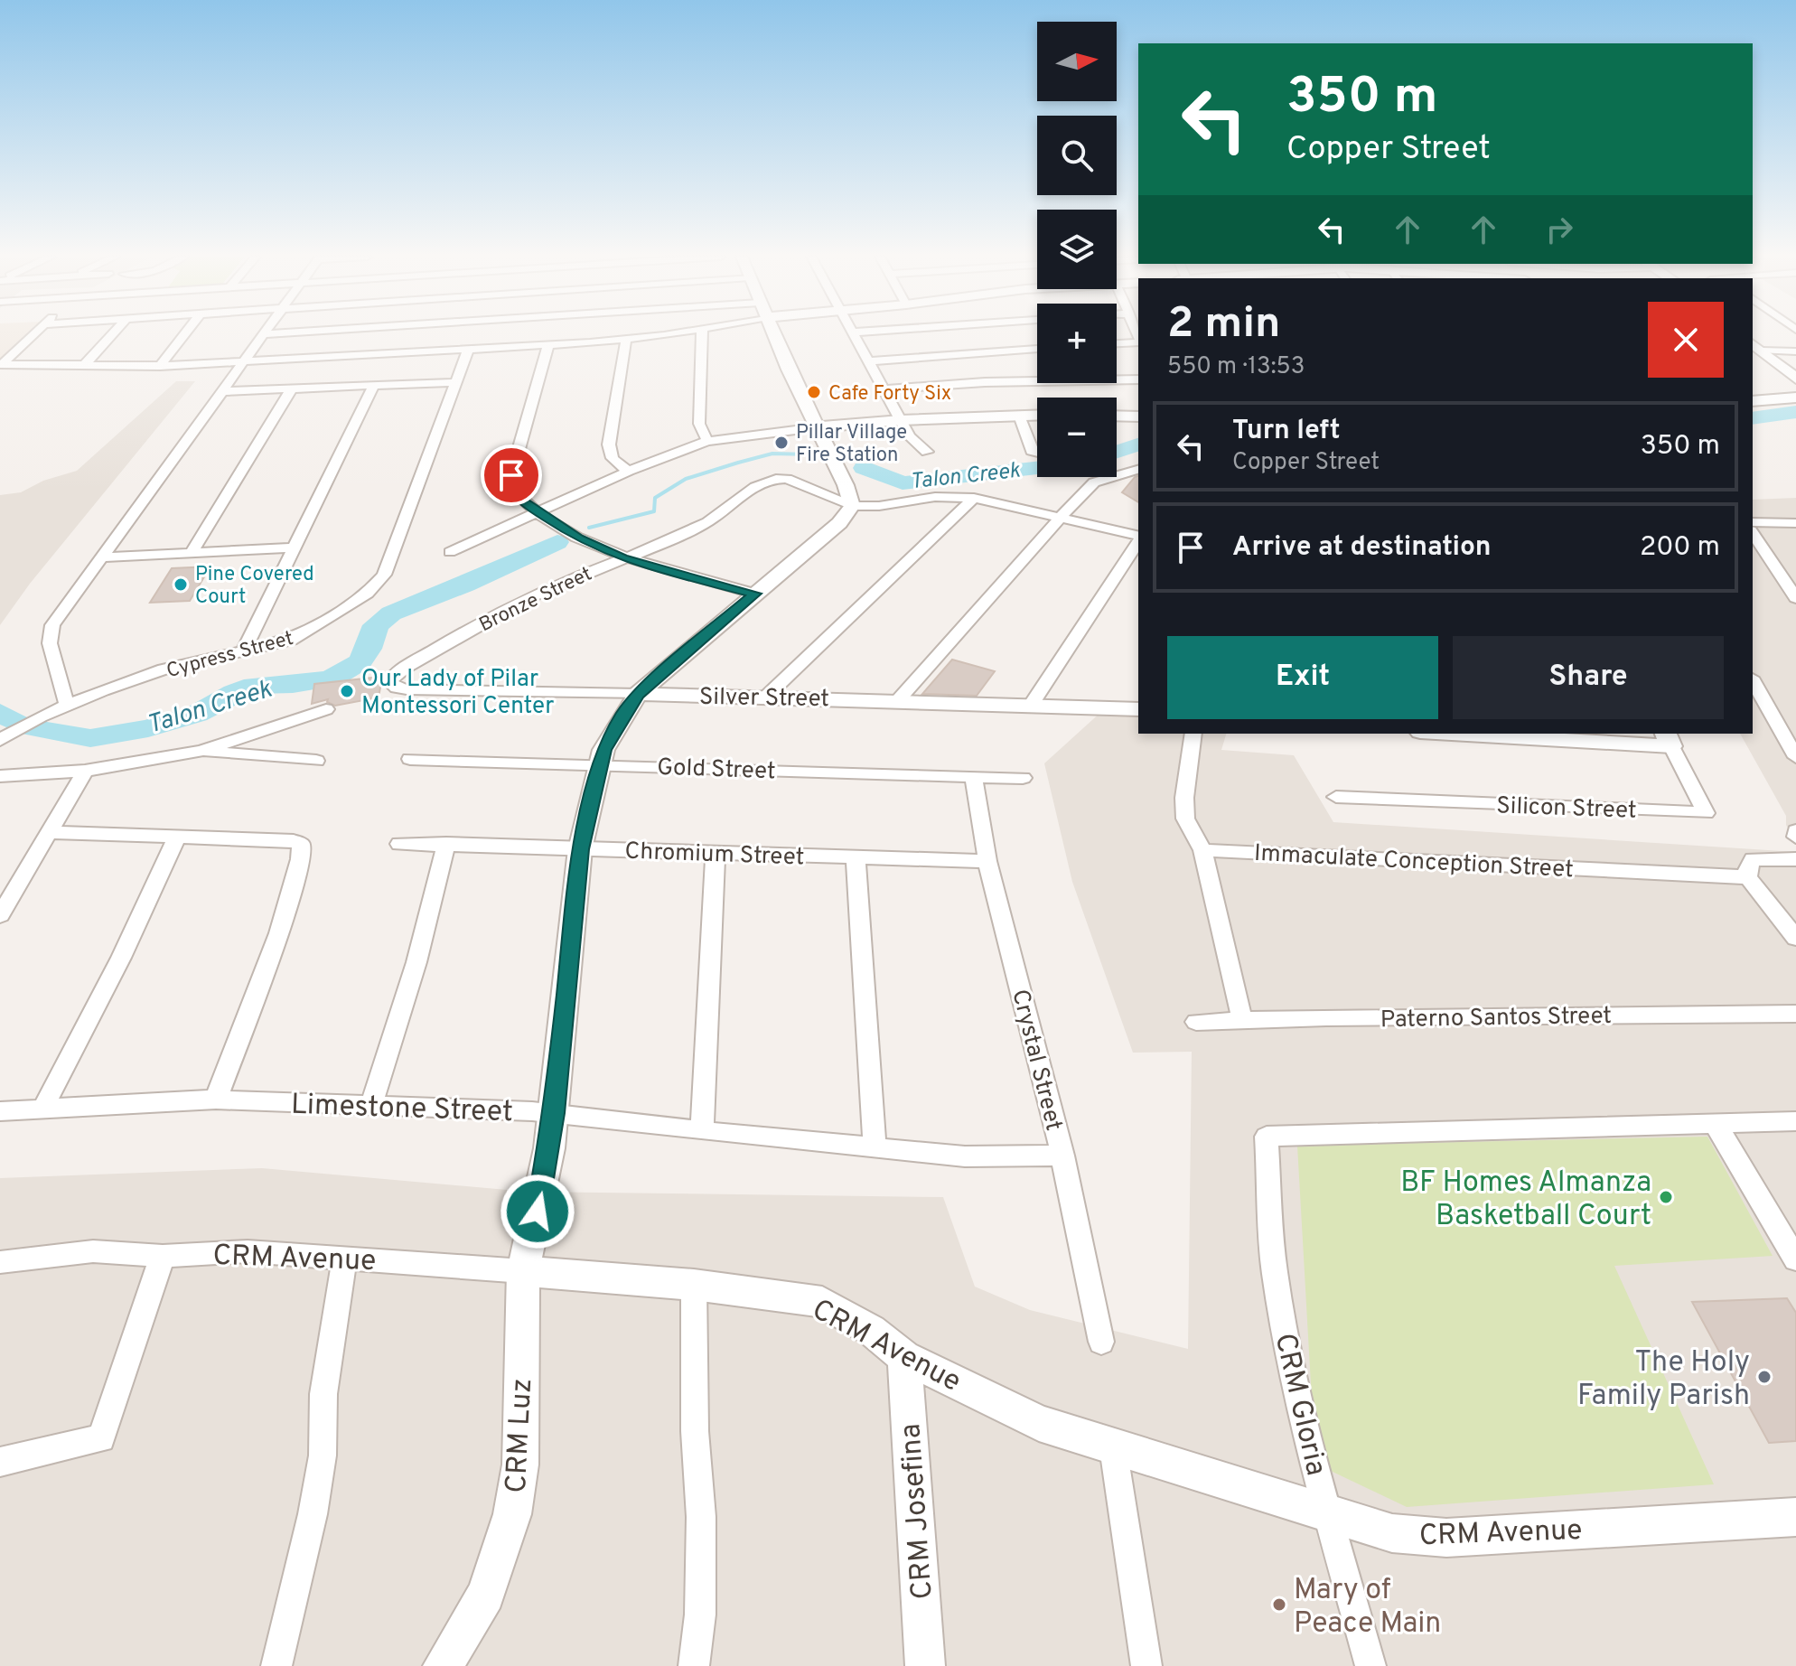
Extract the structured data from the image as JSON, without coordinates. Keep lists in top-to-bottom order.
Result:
{
  "streets": {
    "street": [
      "Bronze Street",
      "Cypress Street",
      "Silver Street",
      "Gold Street",
      "Silicon Street",
      "Chromium Street",
      "Immaculate Conception Street",
      "Paterno Santos Street",
      "Crystal Street",
      "Limestone Street",
      "CRM Avenue",
      "CRM Gloria",
      "CRM Luz",
      "CRM Josefina"
    ]
  },
  "crossings": [
    ["Bronze Street", "Silver Street"],
    ["Bronze Street", "CRM Luz"],
    ["Silver Street", "CRM Luz"],
    ["Gold Street", "Crystal Street"],
    ["Gold Street", "CRM Luz"],
    ["Chromium Street", "Crystal Street"],
    ["Chromium Street", "CRM Luz"],
    ["Crystal Street", "Limestone Street"],
    ["Limestone Street", "CRM Luz"],
    ["CRM Avenue", "CRM Gloria"],
    ["CRM Avenue", "CRM Luz"],
    ["CRM Avenue", "CRM Josefina"]
  ],
  "water": ["Talon Creek"],
  "places": [
    "Cafe Forty Six",
    "Pillar Village Fire Station",
    "Pine Covered Court",
    "Our Lady of Pilar Montessori Center",
    "BF Homes Almanza Basketball Court",
    "The Holy Family Parish",
    "Mary of Peace Main"
  ],
  "north": "right",
  "page": {
    "map_buttons": ["+", "−"],
    "turn": ["350 m", "Copper Street"],
    "heading": ["2 min", "550 m · 13:53"],
    "list": [
      {
        "name": "Turn left",
        "note": "Copper Street",
        "value": "350 m"
      },
      {
        "name": "Arrive at destination",
        "value": "200 m"
      }
    ],
    "buttons": ["Exit", "Share"]
  }
}
